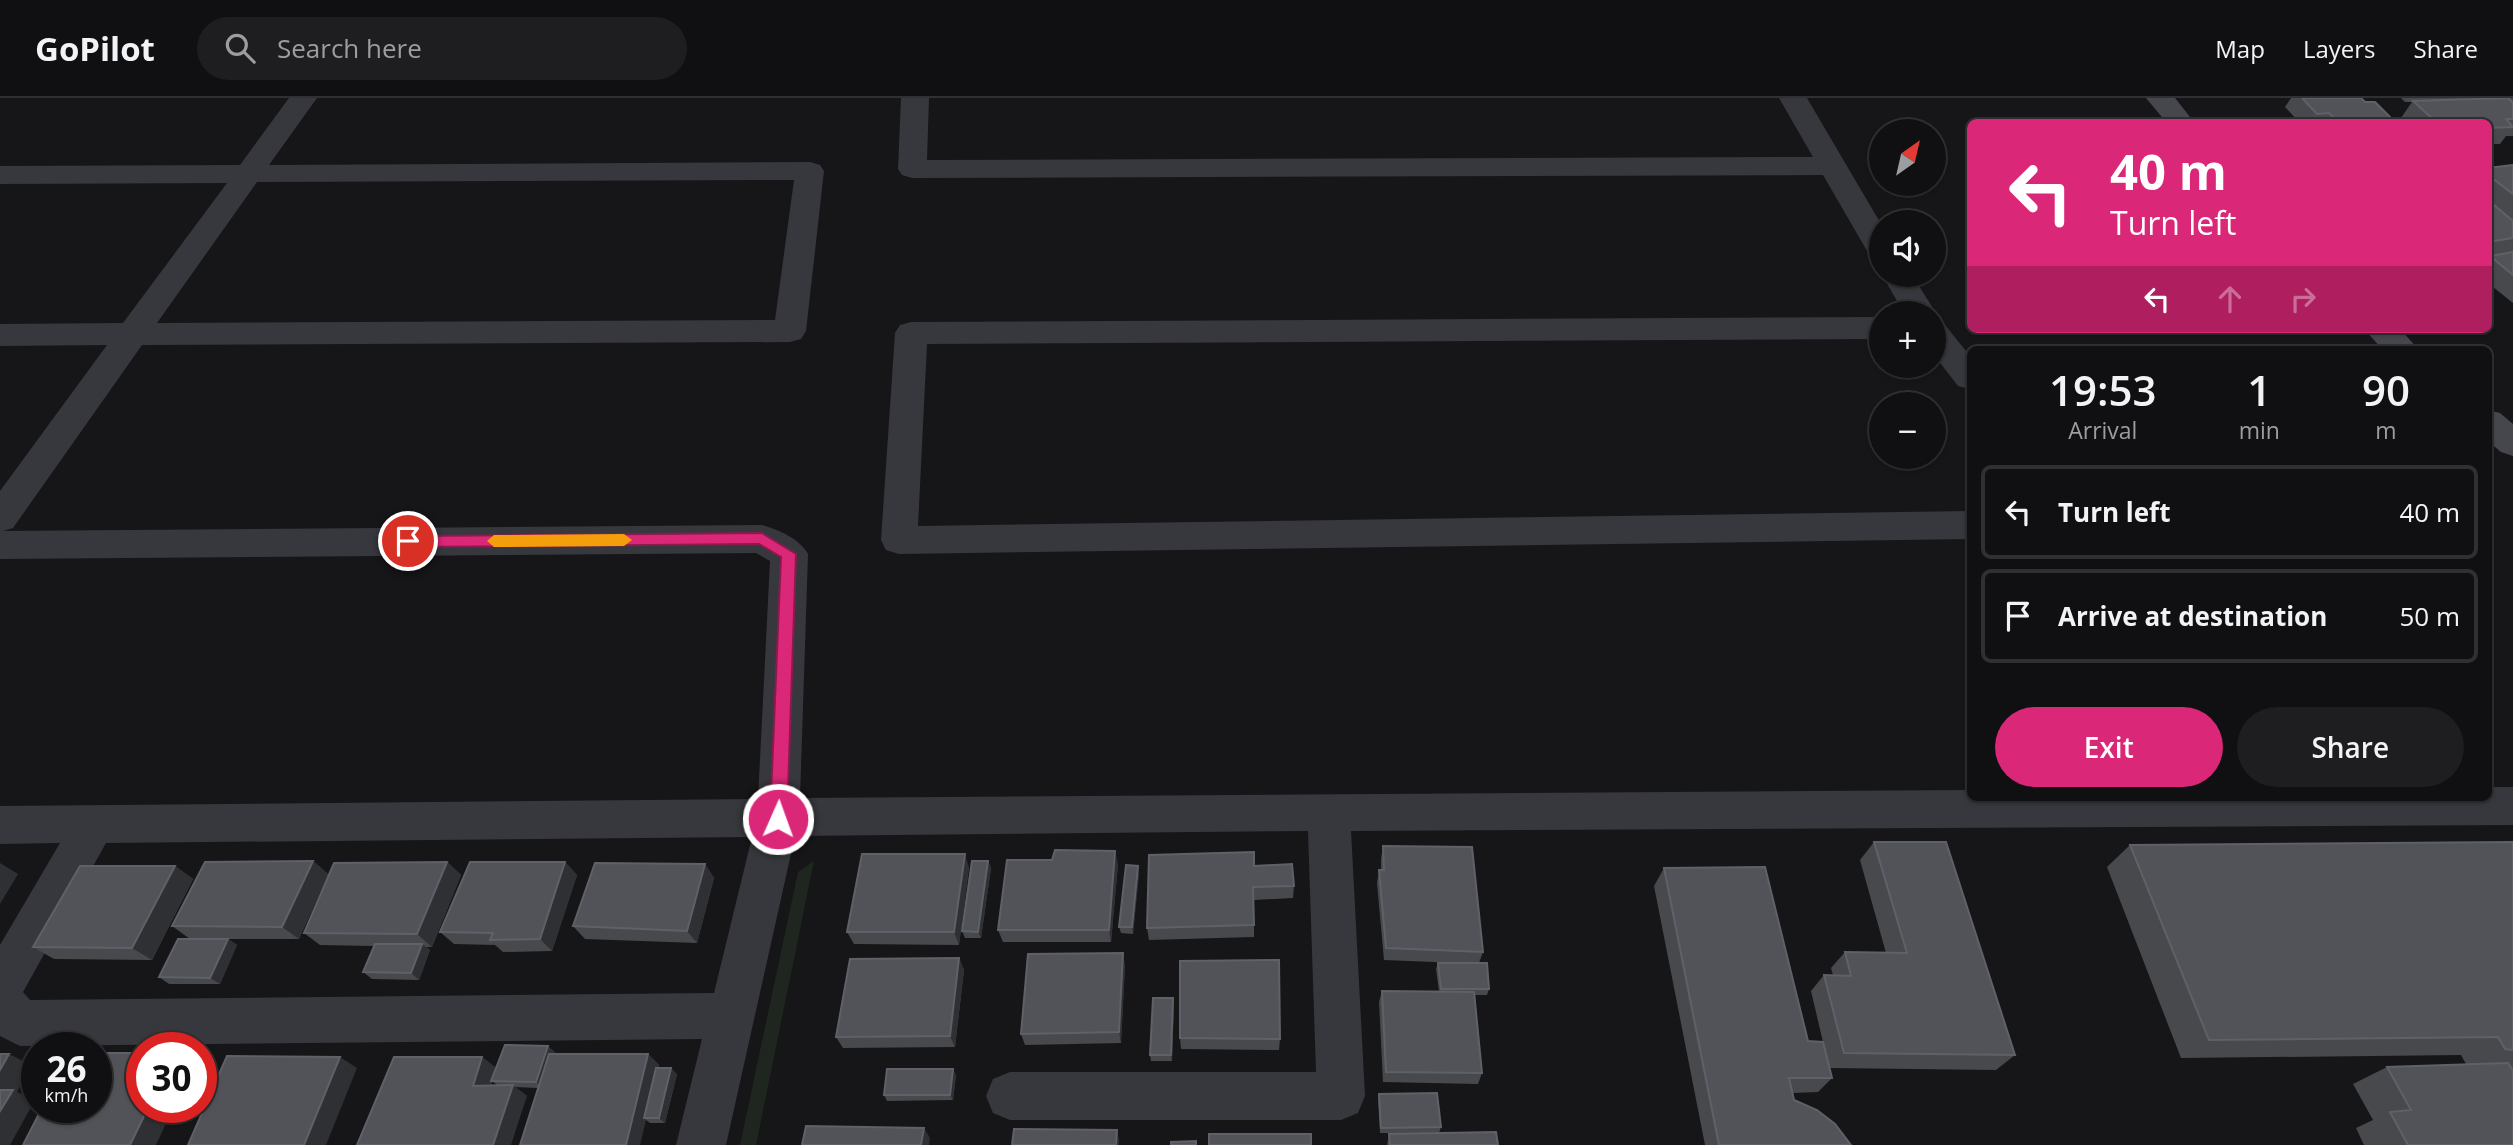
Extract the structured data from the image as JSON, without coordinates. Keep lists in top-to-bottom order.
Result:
{
  "north": "top right",
  "page": {
    "header": "GoPilot",
    "search": "Search here",
    "nav": ["Map", "Layers", "Share"],
    "map_buttons": ["+", "−"],
    "turn": ["40 m", "Turn left"],
    "eta": [
      "19:53",
      "Arrival",
      "1",
      "min",
      "90",
      "m"
    ],
    "list": [
      {
        "name": "Turn left",
        "value": "40 m"
      },
      {
        "name": "Arrive at destination",
        "value": "50 m"
      }
    ],
    "buttons": ["Exit", "Share"],
    "speed": "26 km/h",
    "limit": "30"
  }
}
